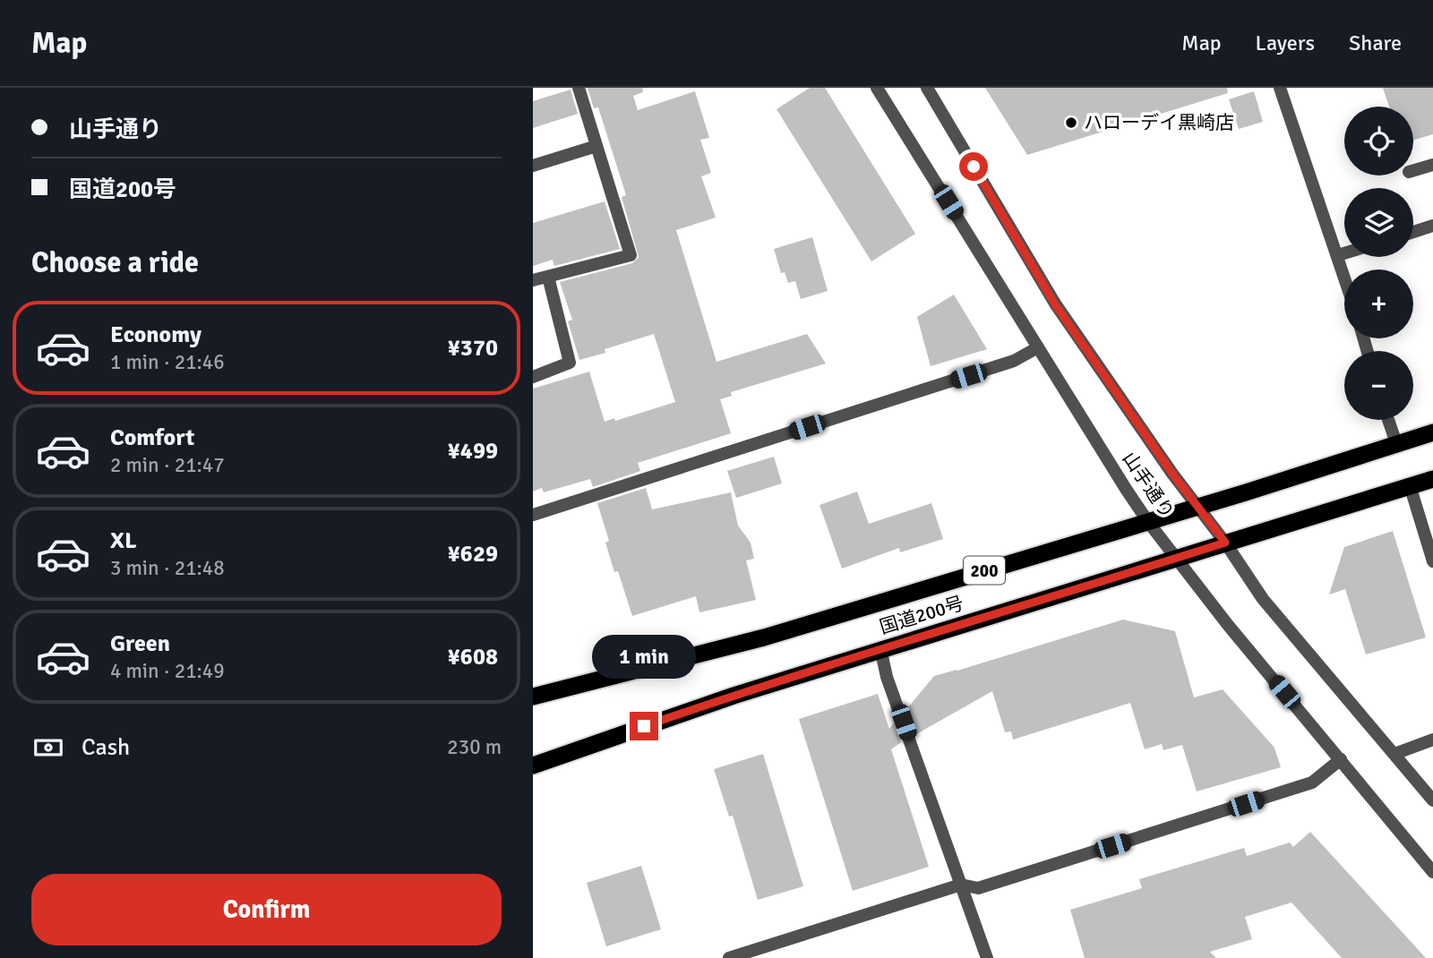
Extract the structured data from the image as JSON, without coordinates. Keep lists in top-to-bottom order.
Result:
{
  "streets": {
    "highway": ["200", "国道200号"],
    "street": ["山手通り"]
  },
  "crossings": [
    ["山手通り", "国道200号"]
  ],
  "places": ["ハローデイ黒崎店"],
  "page": {
    "header": "Map",
    "nav": ["Map", "Layers", "Share"],
    "banner": ["山手通り", "国道200号"],
    "map_buttons": ["+", "−"],
    "heading": "Choose a ride",
    "list": [
      {
        "name": "Economy",
        "note": "1 min · 21:46",
        "value": "¥370"
      },
      {
        "name": "Comfort",
        "note": "2 min · 21:47",
        "value": "¥499"
      },
      {
        "name": "XL",
        "note": "3 min · 21:48",
        "value": "¥629"
      },
      {
        "name": "Green",
        "note": "4 min · 21:49",
        "value": "¥608"
      }
    ],
    "bubble": "1 min",
    "pay": ["Cash", "230 m"],
    "buttons": "Confirm"
  }
}
